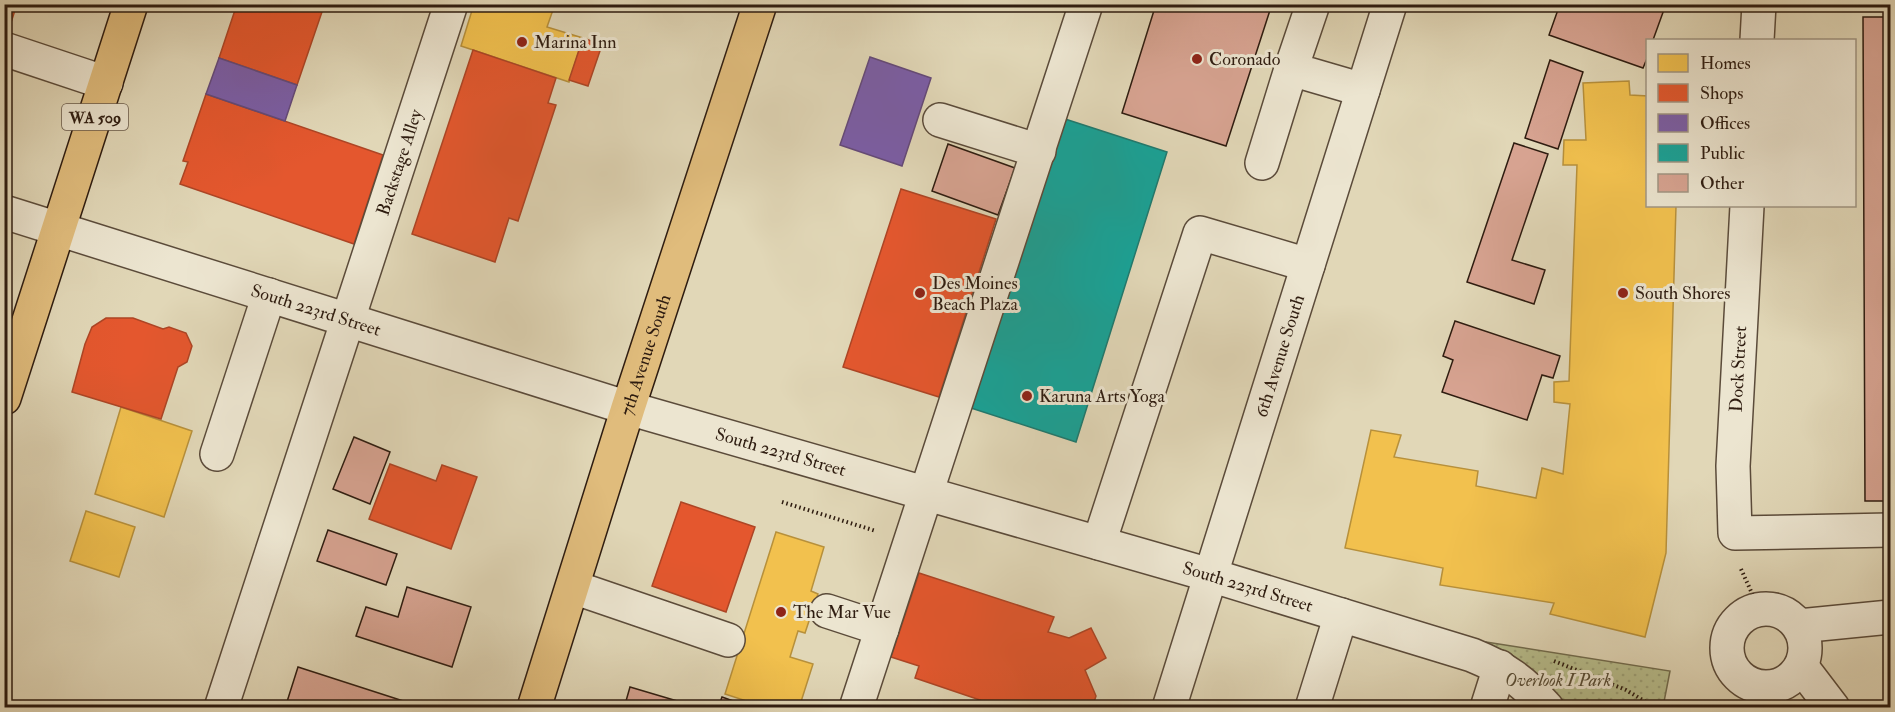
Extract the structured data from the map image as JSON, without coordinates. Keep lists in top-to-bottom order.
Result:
{
  "streets": {
    "main road": ["WA 509", "7th Avenue South"],
    "street": [
      "Backstage Alley",
      "South 223rd Street",
      "6th Avenue South",
      "Dock Street"
    ]
  },
  "crossings": [
    ["WA 509", "South 223rd Street"],
    ["Backstage Alley", "South 223rd Street"],
    ["South 223rd Street", "7th Avenue South"],
    ["South 223rd Street", "6th Avenue South"]
  ],
  "parks": ["Overlook I Park"],
  "places": [
    "Marina Inn",
    "Coronado",
    "Des Moines Beach Plaza",
    "South Shores",
    "Karuna Arts Yoga",
    "The Mar Vue"
  ],
  "legend": [
    "Homes",
    "Shops",
    "Offices",
    "Public",
    "Other"
  ]
}
